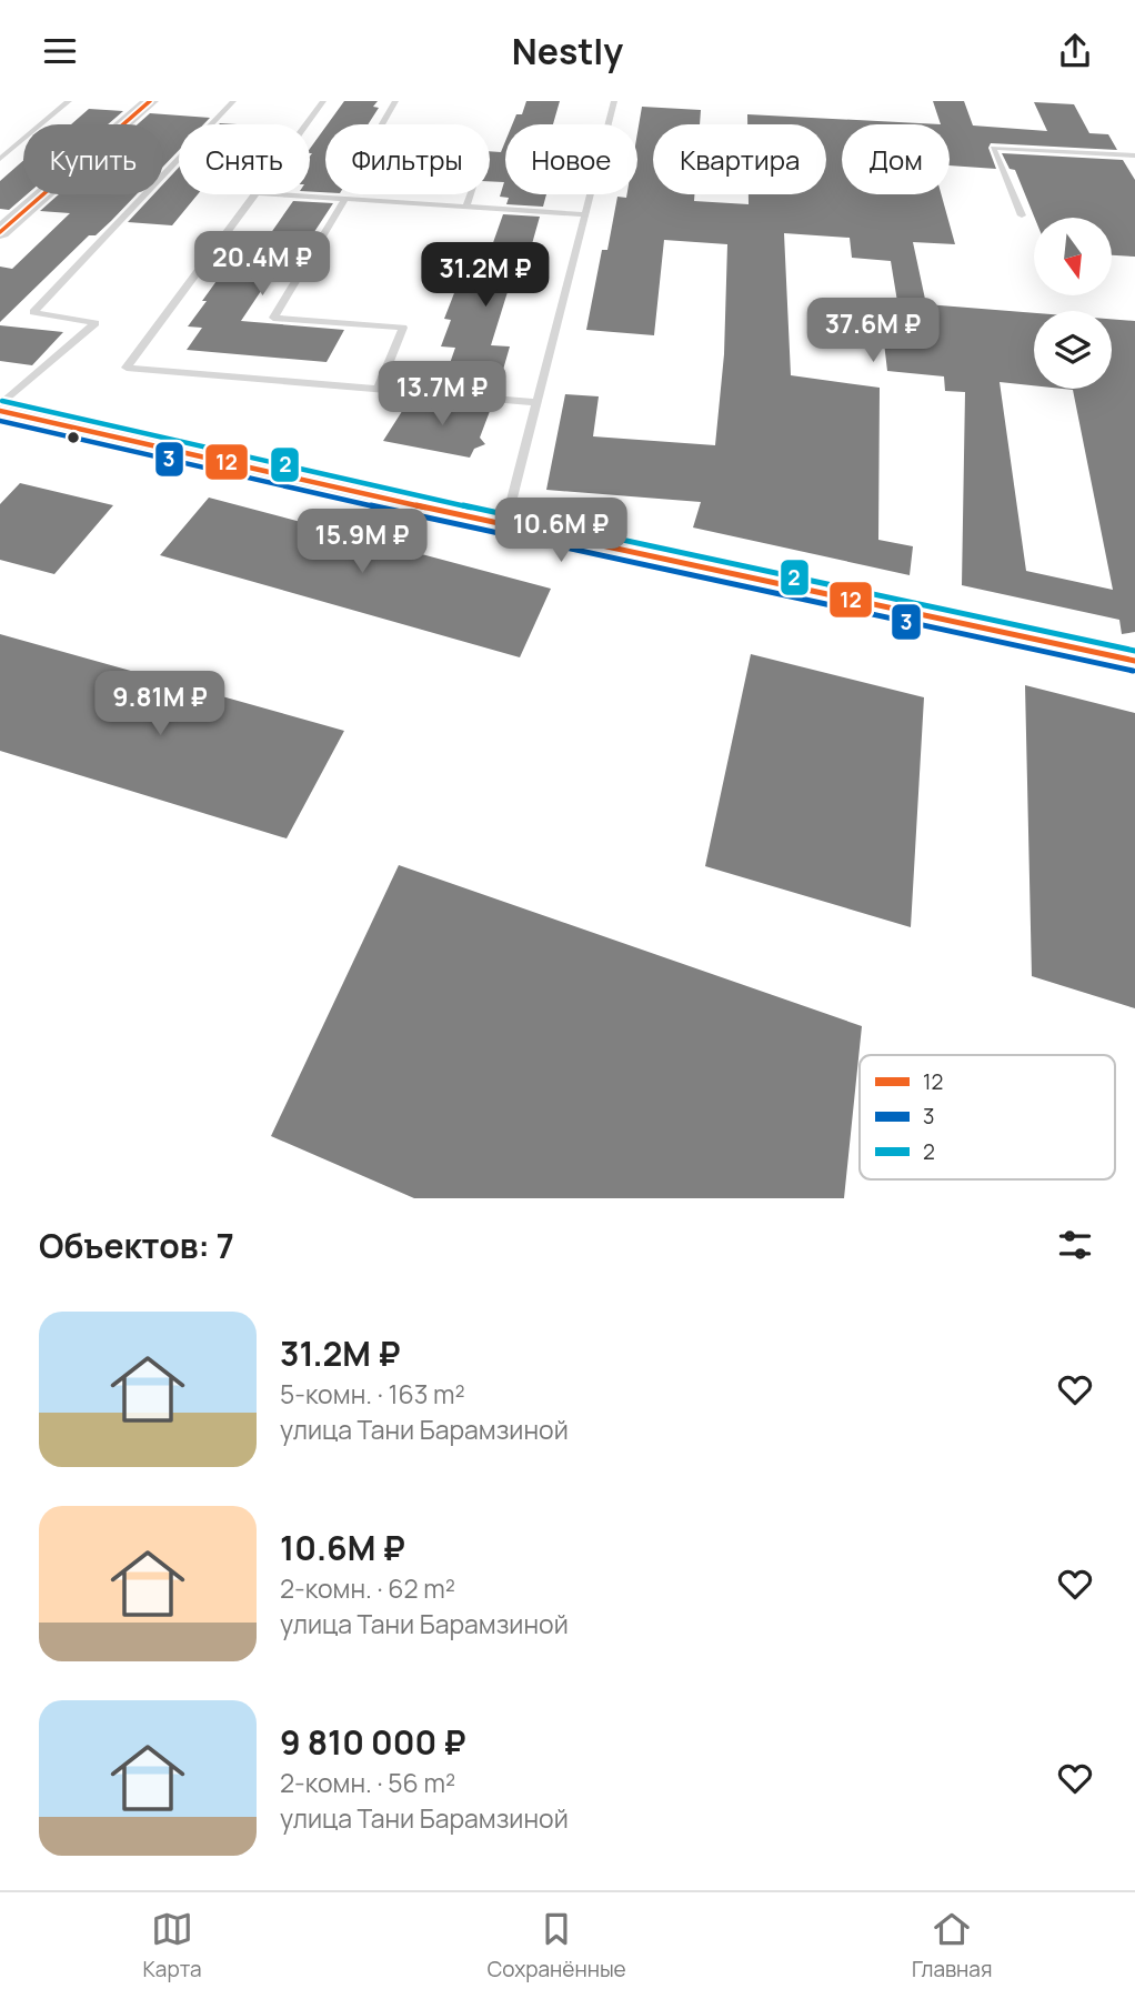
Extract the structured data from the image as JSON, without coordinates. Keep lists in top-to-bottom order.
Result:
{
  "lines": ["transit line 12", "transit line 2", "transit line 3"],
  "legend": ["12", "3", "2"],
  "north": "bottom",
  "page": {
    "header": "Nestly",
    "chip": [
      "Купить",
      "Снять",
      "Фильтры",
      "Новое",
      "Квартира",
      "Дом"
    ],
    "price": [
      "20.4M ₽",
      "31.2M ₽",
      "37.6M ₽",
      "13.7M ₽",
      "10.6M ₽",
      "15.9M ₽",
      "9.81M ₽"
    ],
    "heading": "Объектов: 7",
    "list": [
      {
        "name": "31.2M ₽",
        "note": "5-комн. · 163 m² · улица Тани Барамзиной"
      },
      {
        "name": "10.6M ₽",
        "note": "2-комн. · 62 m² · улица Тани Барамзиной"
      },
      {
        "name": "9 810 000 ₽",
        "note": "2-комн. · 56 m² · улица Тани Барамзиной"
      }
    ],
    "tabs": ["Карта", "Сохранённые", "Главная"]
  }
}
